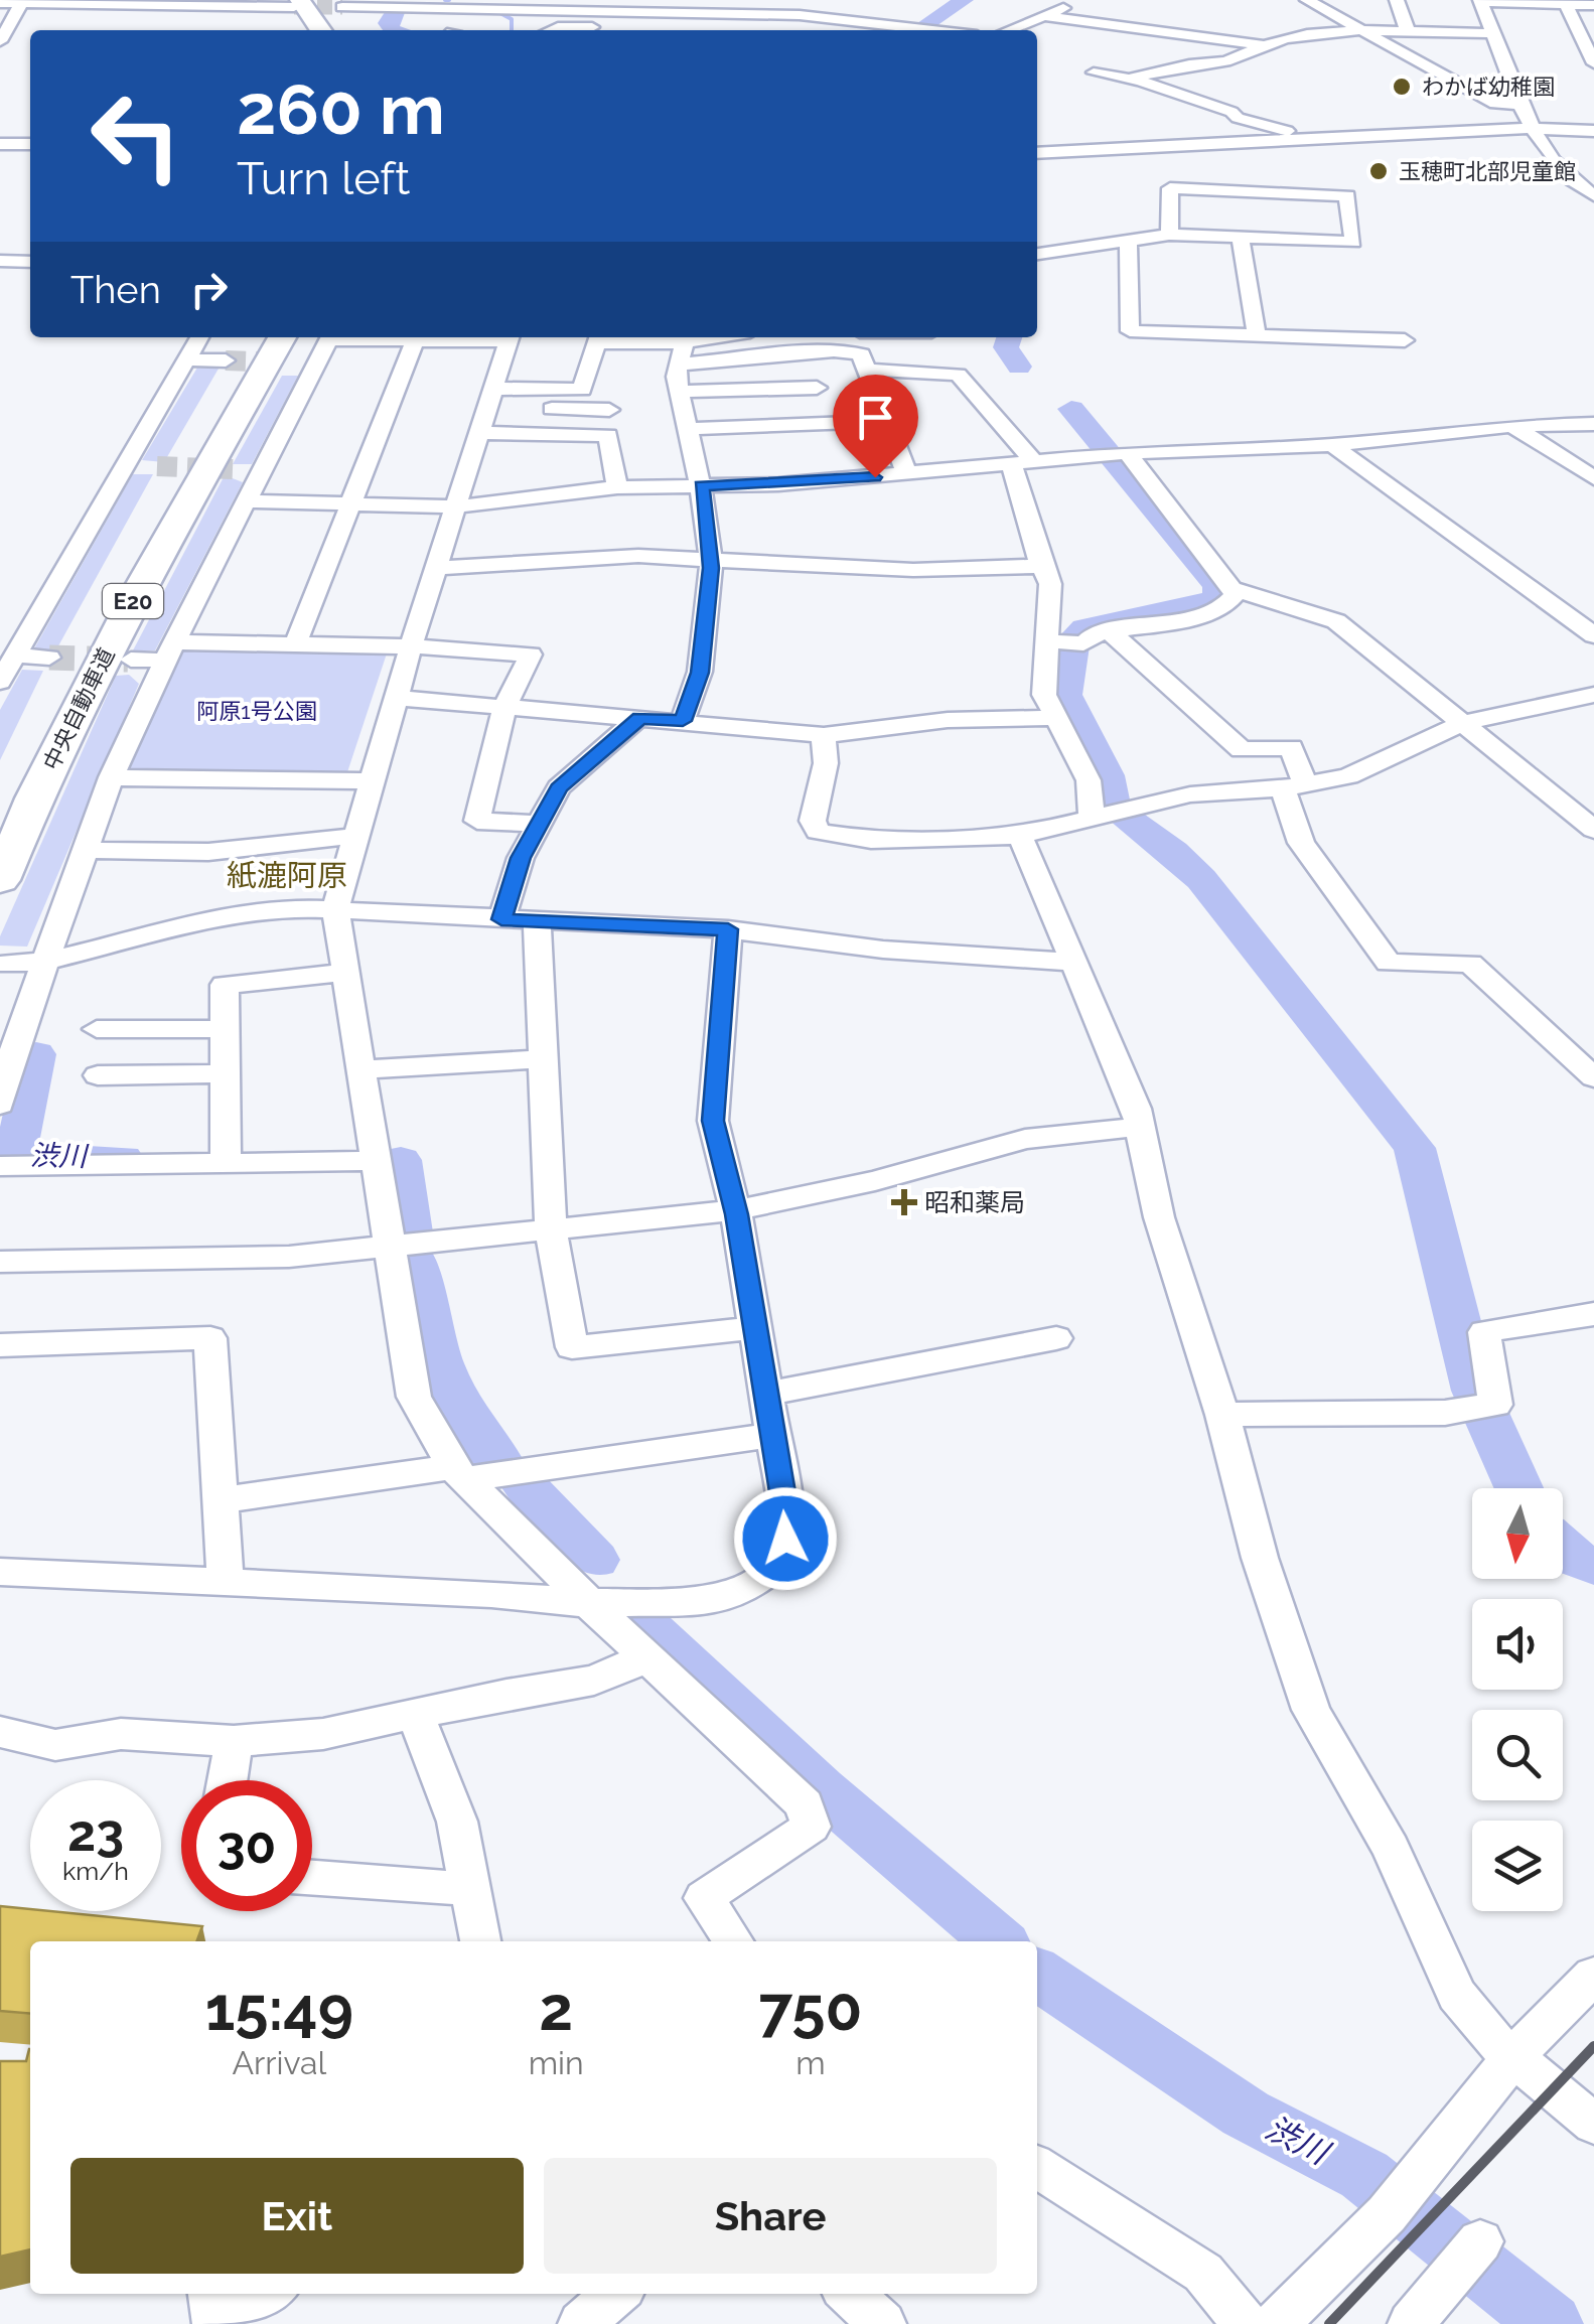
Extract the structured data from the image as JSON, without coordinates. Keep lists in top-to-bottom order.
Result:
{
  "streets": {
    "highway": ["E20", "中央自動車道"]
  },
  "districts": ["紙漉阿原"],
  "water": ["渋川"],
  "parks": ["阿原1号公園"],
  "places": {
    "other": ["わかば幼稚園", "玉穂町北部児童館"],
    "health": ["昭和薬局"]
  },
  "north": "bottom",
  "page": {
    "turn": ["260 m", "Turn left"],
    "then": "Then",
    "speed": "23 km/h",
    "limit": "30",
    "eta": [
      "15:49",
      "Arrival",
      "2",
      "min",
      "750",
      "m"
    ],
    "buttons": ["Exit", "Share"]
  }
}
